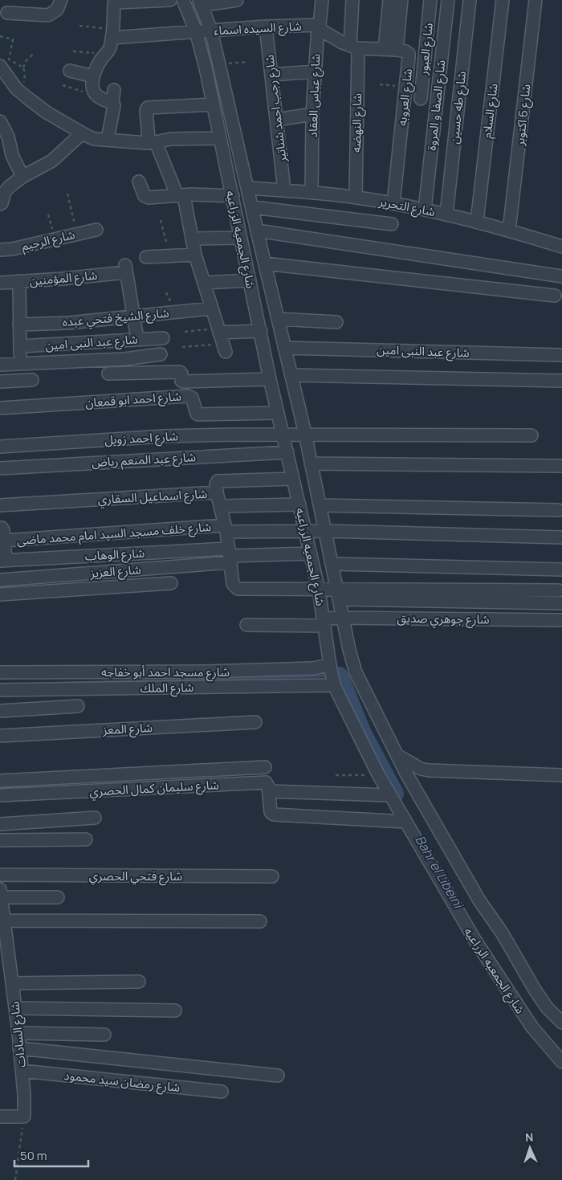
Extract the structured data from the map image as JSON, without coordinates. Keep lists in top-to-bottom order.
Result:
{
  "streets": {
    "street": [
      "شارع السيده اسماء",
      "شارع العبور",
      "شارع عباس العقاد",
      "شارع العروبه",
      "شارع الصفا و المروة",
      "شارع طه حسين",
      "شارع رجب احمد شناتير",
      "شارع السلام",
      "شارع 6 اكتوبر",
      "شارع النهضه",
      "شارع التحرير",
      "شارع الجمعيه الزراعيه",
      "شارع الرحيم",
      "شارع المؤمنين",
      "شارع الشيخ فتحي عبده",
      "شارع عبد النبى امين",
      "شارع احمد ابو قمعان",
      "شارع احمد زويل",
      "شارع عبد المنعم رياض",
      "شارع اسماعيل السقاري",
      "شارع خلف مسجد السيد امام محمد ماضى",
      "شارع الوهاب",
      "شارع العزيز",
      "شارع جوهري صديق",
      "شارع مسجد احمد أبو خفاجه",
      "شارع الملك",
      "شارع المعز",
      "شارع سليمان كمال الحصري",
      "شارع فتحي الحصري",
      "شارع السادات",
      "شارع رمضان سيد محمود"
    ]
  },
  "crossings": [
    ["شارع السيده اسماء", "شارع عباس العقاد"],
    ["شارع السيده اسماء", "شارع رجب احمد شناتير"],
    ["شارع السيده اسماء", "شارع الجمعيه الزراعيه"],
    ["شارع عباس العقاد", "شارع التحرير"],
    ["شارع العروبه", "شارع التحرير"],
    ["شارع الصفا و المروة", "شارع التحرير"],
    ["شارع طه حسين", "شارع التحرير"],
    ["شارع رجب احمد شناتير", "شارع التحرير"],
    ["شارع السلام", "شارع التحرير"],
    ["شارع 6 اكتوبر", "شارع التحرير"],
    ["شارع النهضه", "شارع التحرير"],
    ["شارع التحرير", "شارع الجمعيه الزراعيه"],
    ["شارع الجمعيه الزراعيه", "شارع عبد النبى امين"],
    ["شارع الجمعيه الزراعيه", "شارع احمد ابو قمعان"],
    ["شارع الجمعيه الزراعيه", "شارع احمد زويل"],
    ["شارع الجمعيه الزراعيه", "شارع عبد المنعم رياض"],
    ["شارع الجمعيه الزراعيه", "شارع اسماعيل السقاري"],
    ["شارع الجمعيه الزراعيه", "شارع خلف مسجد السيد امام محمد ماضى"],
    ["شارع الجمعيه الزراعيه", "شارع العزيز"],
    ["شارع الجمعيه الزراعيه", "شارع جوهري صديق"],
    ["شارع الجمعيه الزراعيه", "شارع مسجد احمد أبو خفاجه"],
    ["شارع الجمعيه الزراعيه", "شارع الملك"],
    ["شارع المؤمنين", "شارع الشيخ فتحي عبده"],
    ["شارع الوهاب", "شارع العزيز"],
    ["شارع السادات", "شارع رمضان سيد محمود"]
  ],
  "water": ["Bahr el Libeini"],
  "scale_bar": "50 m",
  "north": "top"
}
